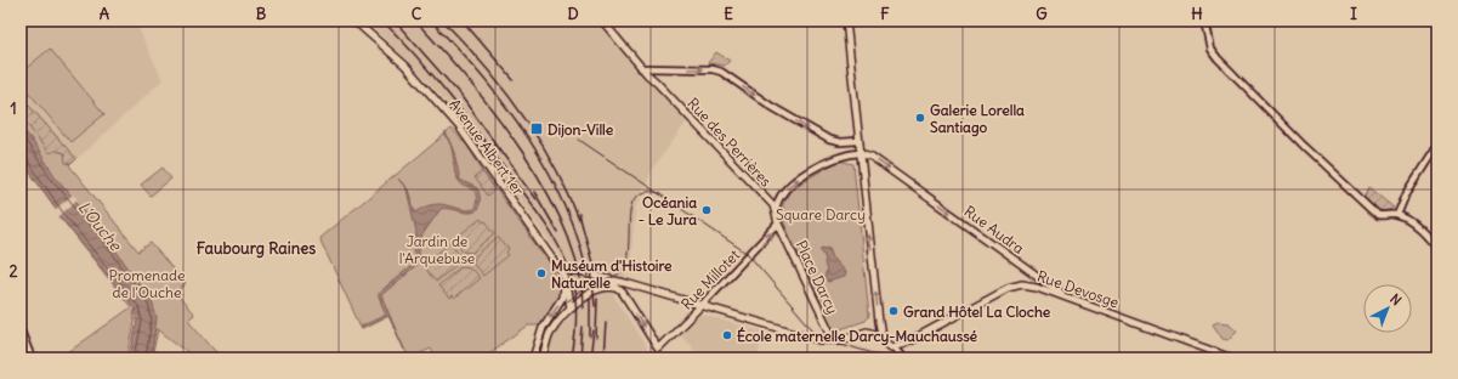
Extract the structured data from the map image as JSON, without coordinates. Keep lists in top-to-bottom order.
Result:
{
  "streets": {
    "main road": [
      "Rue des Perrières",
      "Avenue Albert 1er",
      "Rue Audra",
      "Place Darcy",
      "Rue Millotet",
      "Rue Devosge"
    ]
  },
  "crossings": [
    ["Rue des Perrières", "Place Darcy"],
    ["Rue des Perrières", "Rue Millotet"],
    ["Rue Audra", "Rue Devosge"],
    ["Place Darcy", "Rue Millotet"]
  ],
  "one_way": ["Rue Audra"],
  "districts": ["Faubourg Raines"],
  "water": ["L'Ouche"],
  "parks": ["Square Darcy", "Jardin de l'Arquebuse", "Promenade de l'Ouche"],
  "places": {
    "other": [
      "Galerie Lorella Santiago",
      "Océania - Le Jura",
      "Muséum d'Histoire Naturelle",
      "Grand Hôtel La Cloche",
      "École maternelle Darcy-Mauchaussé"
    ],
    "transit": ["Dijon-Ville"]
  },
  "north": "top right",
  "grid": {
    "columns": [
      "A",
      "B",
      "C",
      "D",
      "E",
      "F",
      "G",
      "H",
      "I"
    ],
    "rows": ["1", "2"]
  }
}
